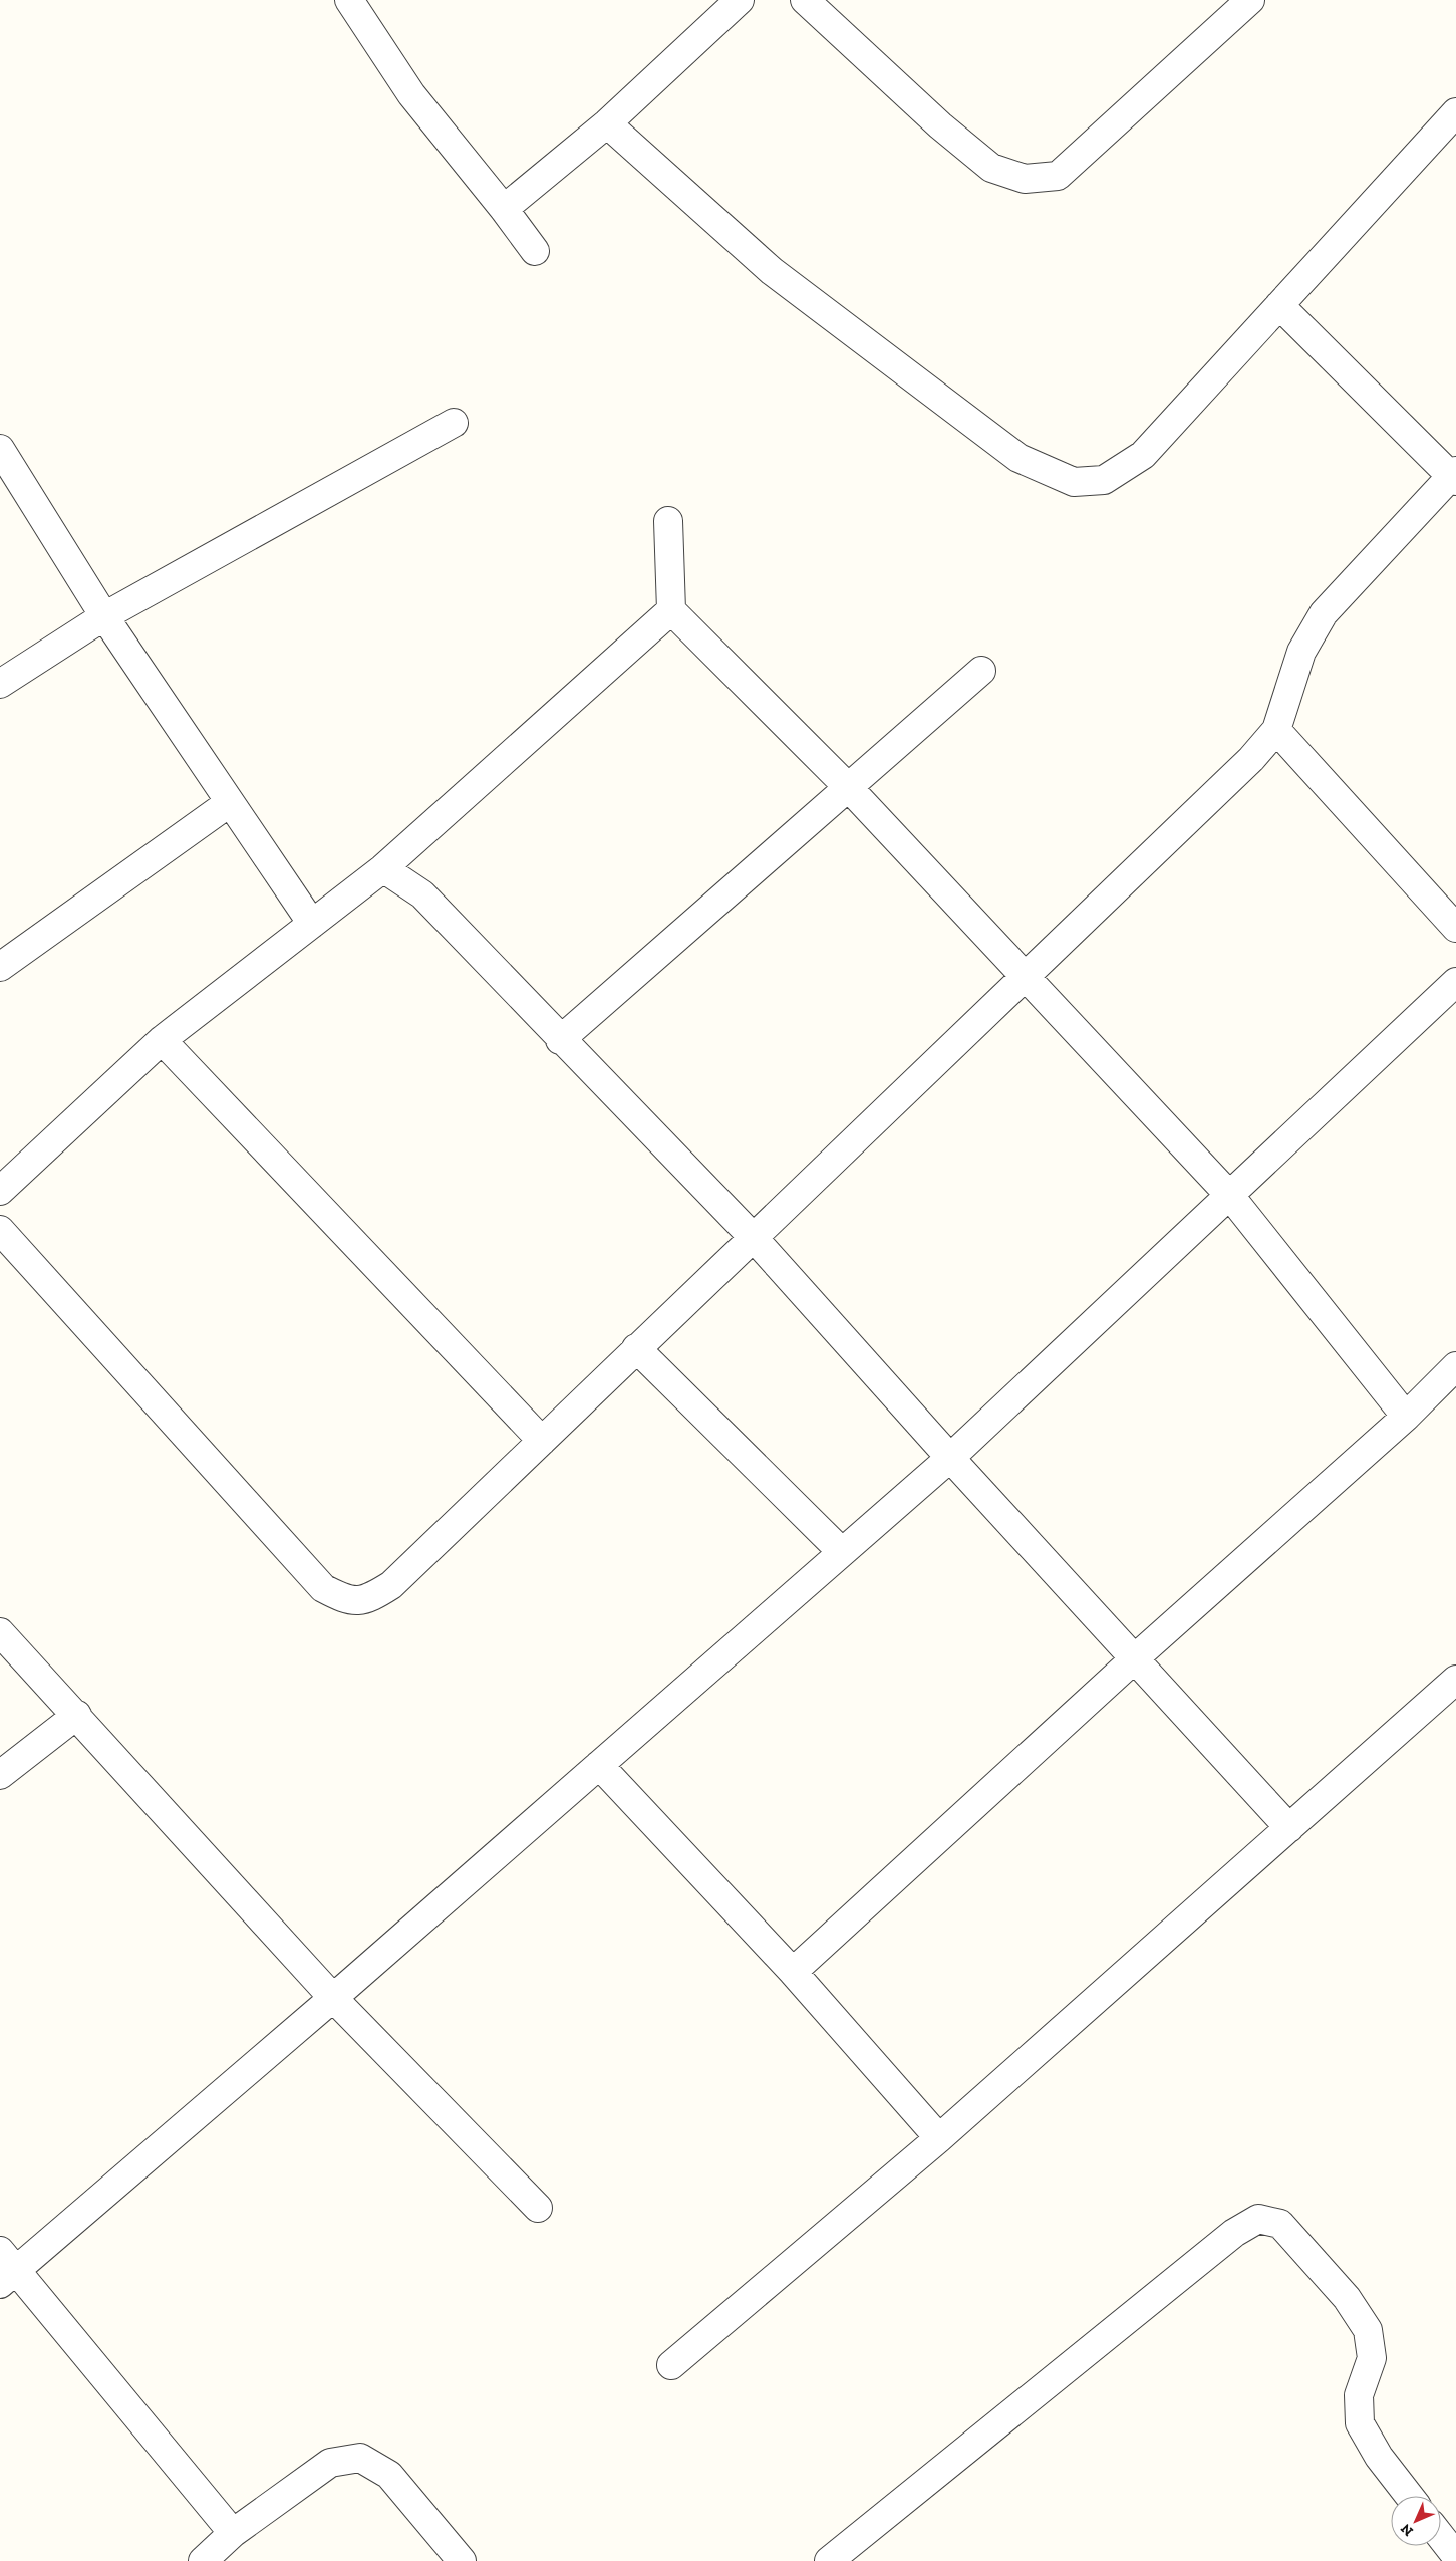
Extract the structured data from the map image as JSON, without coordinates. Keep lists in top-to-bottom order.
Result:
{
  "north": "bottom left"
}
